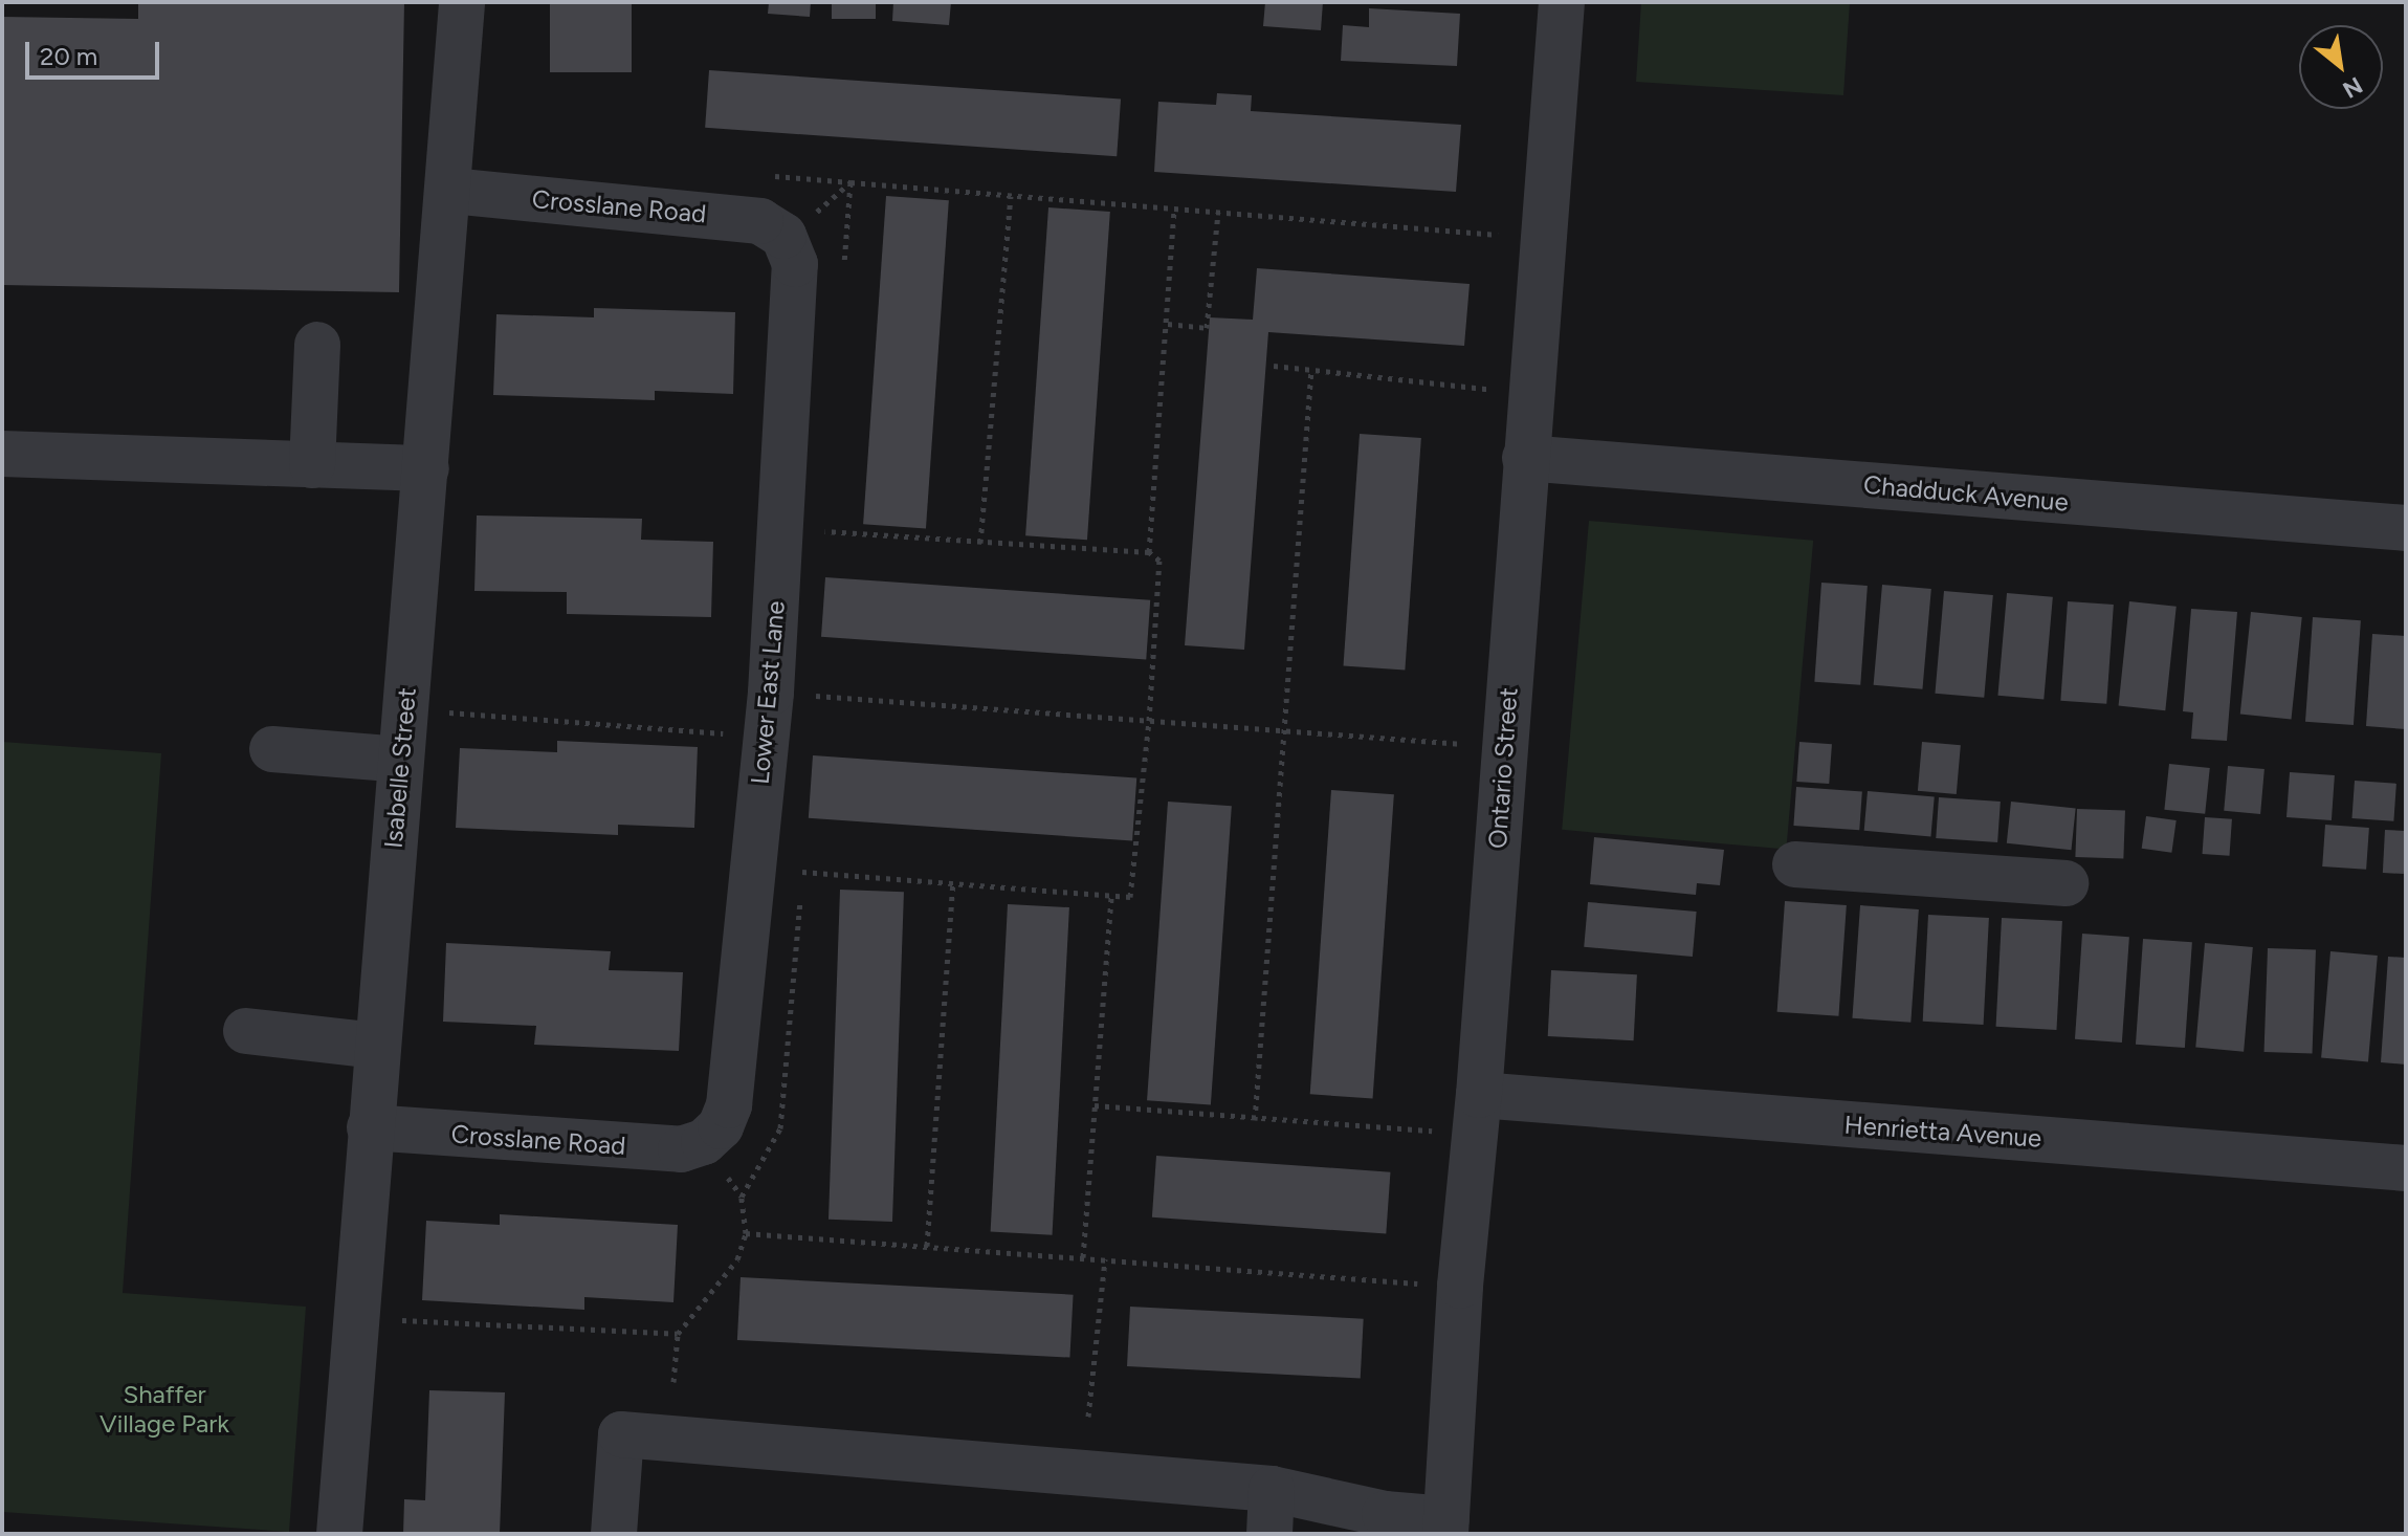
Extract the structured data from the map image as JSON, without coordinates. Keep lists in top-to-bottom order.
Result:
{
  "streets": {
    "street": [
      "Crosslane Road",
      "Chadduck Avenue",
      "Lower East Lane",
      "Isabelle Street",
      "Ontario Street",
      "Henrietta Avenue"
    ]
  },
  "crossings": [
    ["Crosslane Road", "Lower East Lane"],
    ["Crosslane Road", "Isabelle Street"],
    ["Chadduck Avenue", "Ontario Street"],
    ["Ontario Street", "Henrietta Avenue"]
  ],
  "parks": ["Shaffer Village Park"],
  "scale_bar": "20 m",
  "north": "bottom right"
}
